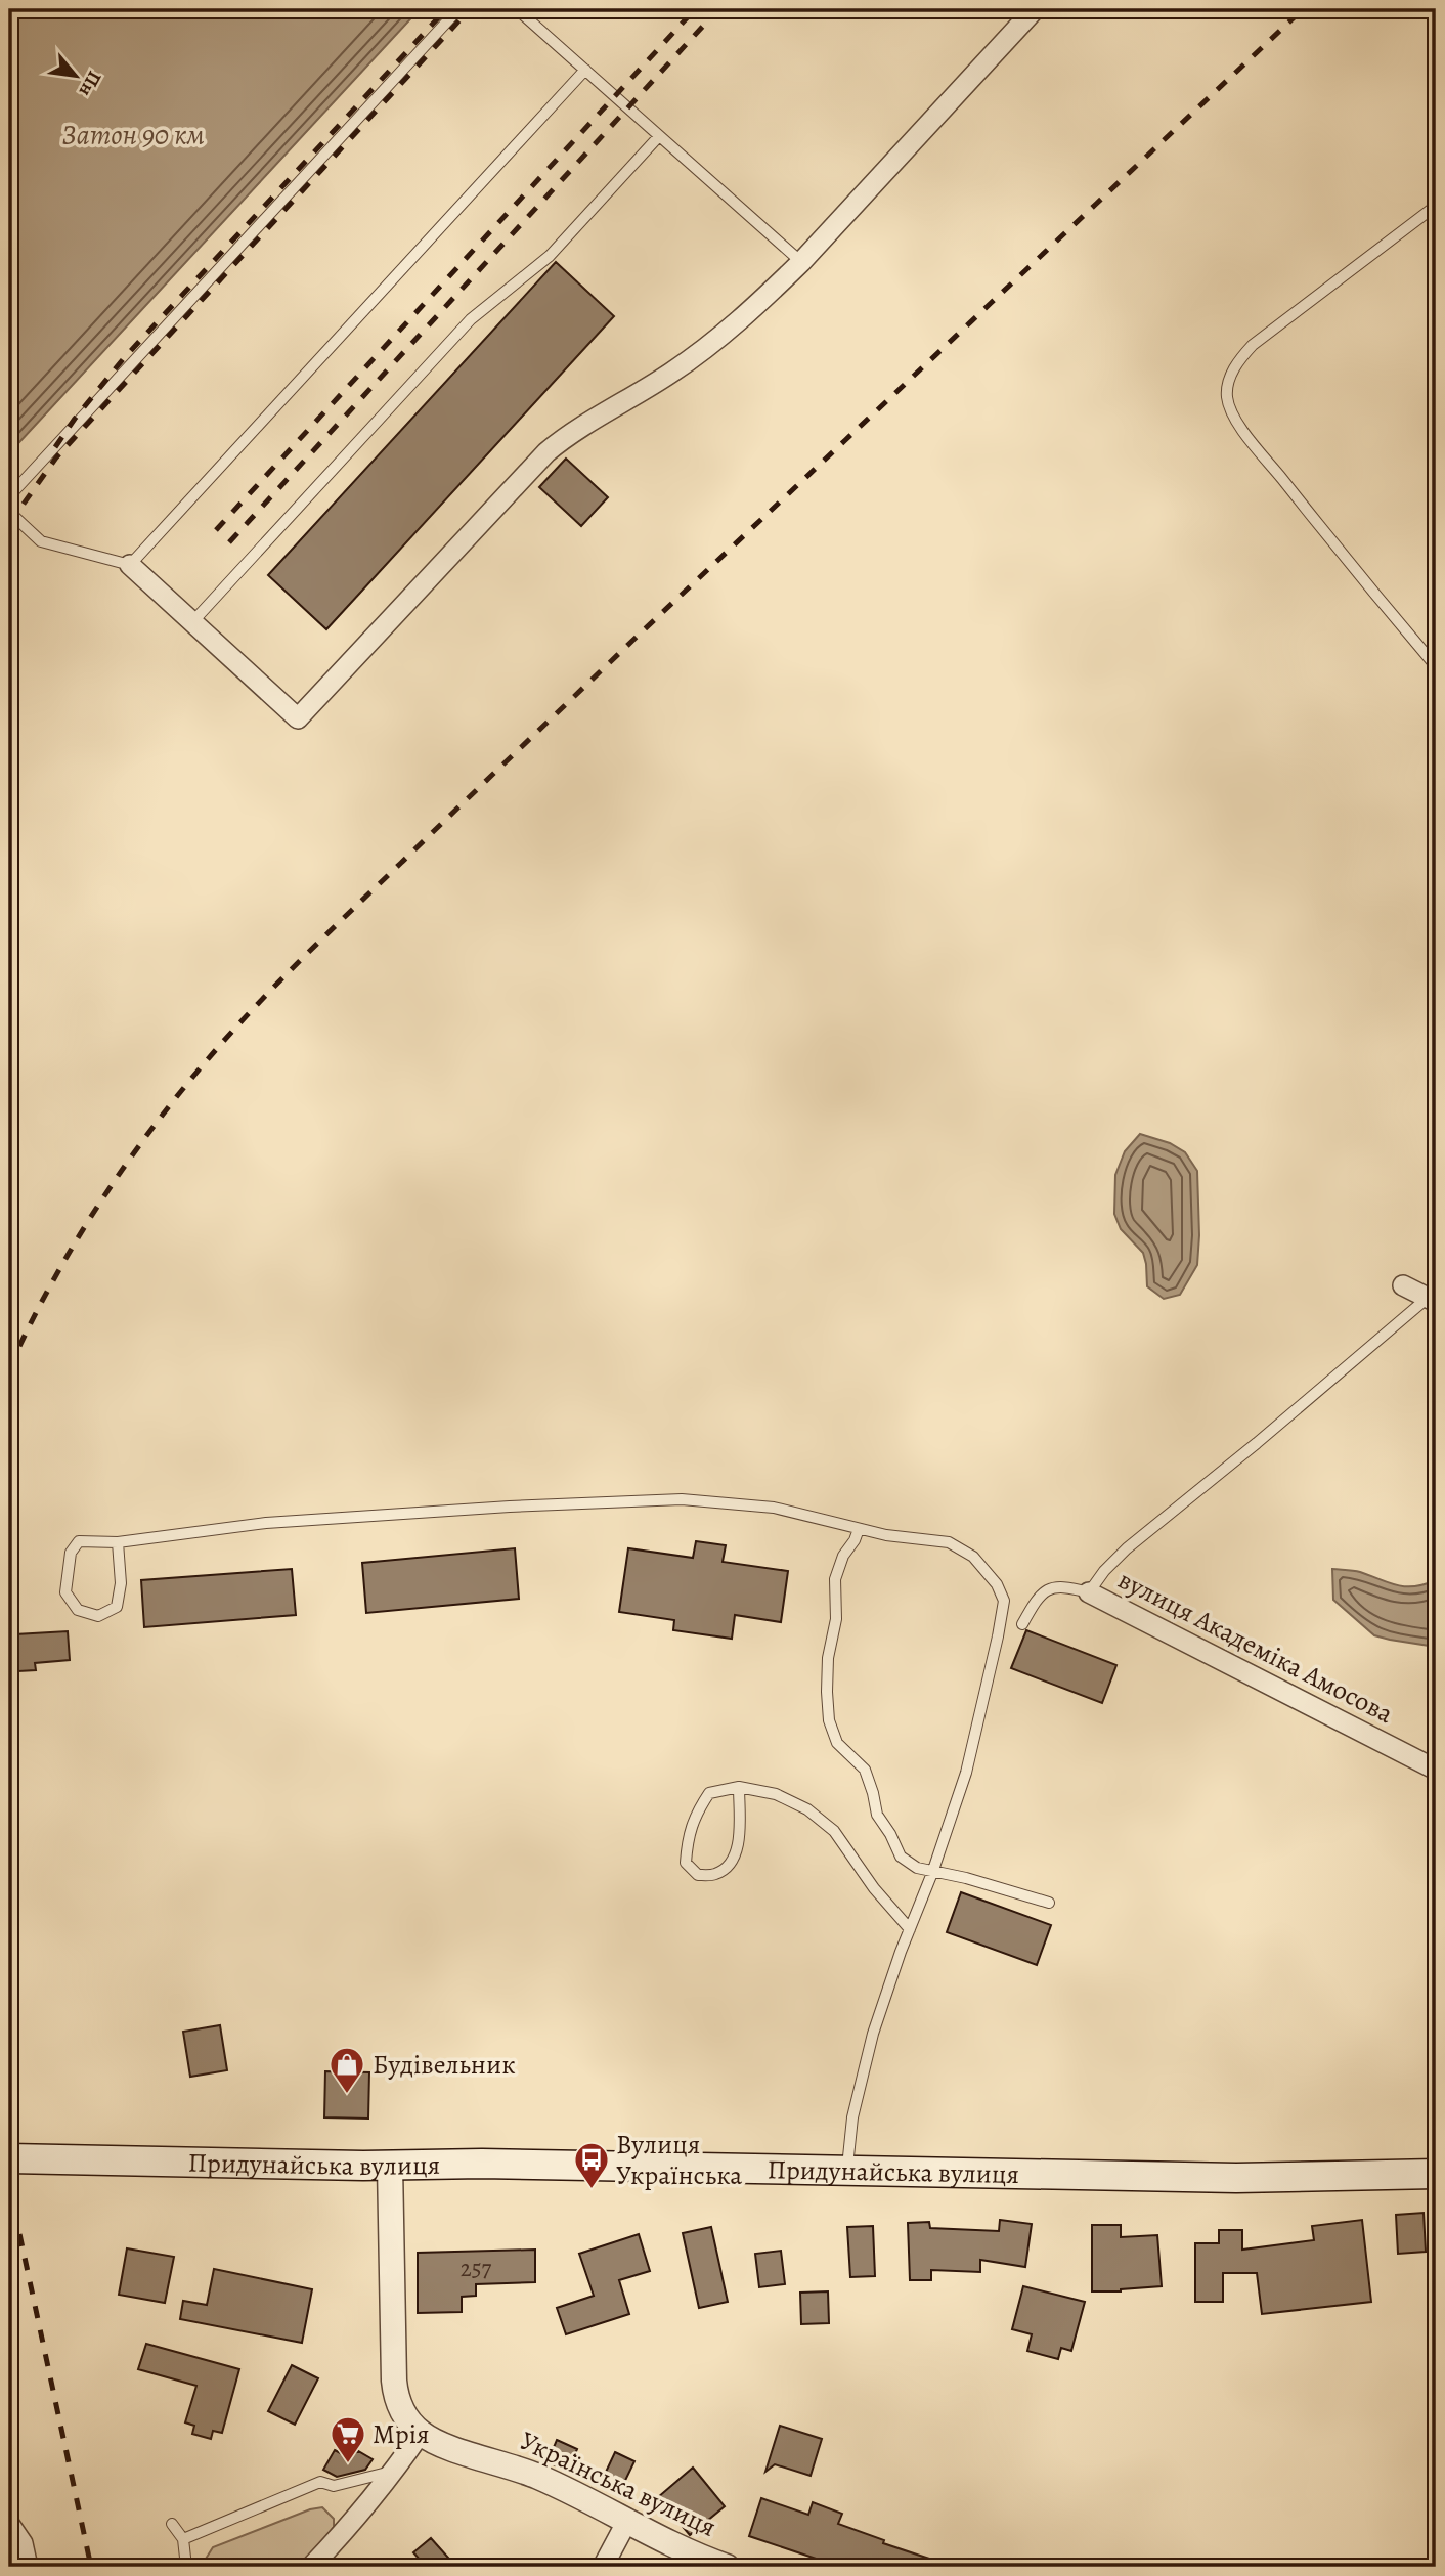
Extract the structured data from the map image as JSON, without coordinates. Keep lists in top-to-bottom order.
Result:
{
  "streets": {
    "main road": ["Придунайська вулиця"],
    "street": ["вулиця Академіка Амосова", "Українська вулиця"]
  },
  "crossings": [
    ["Придунайська вулиця", "Українська вулиця"]
  ],
  "water": ["Затон 90 км"],
  "places": {
    "shop": ["Будівельник"],
    "bus stop": ["Вулиця Українська"],
    "supermarket": ["Мрія"]
  },
  "house_numbers": ["257"],
  "north": "bottom right"
}
